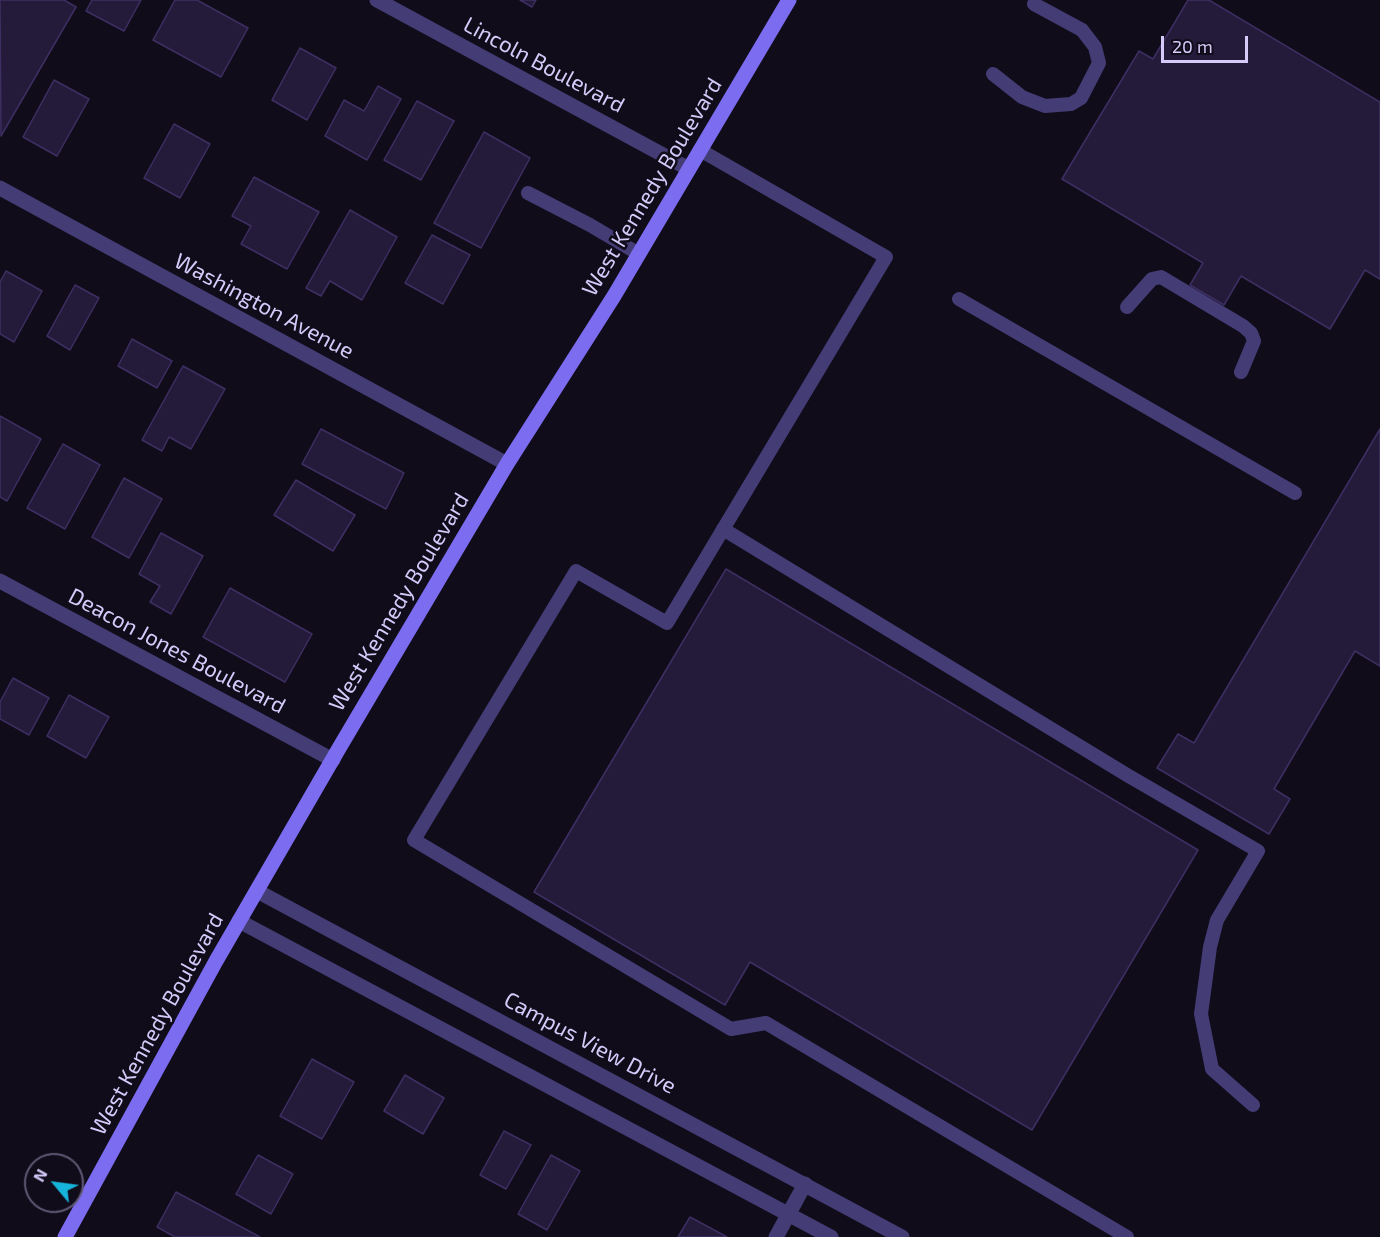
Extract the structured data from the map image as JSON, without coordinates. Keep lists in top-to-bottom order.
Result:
{
  "streets": {
    "main road": ["West Kennedy Boulevard"],
    "street": [
      "Lincoln Boulevard",
      "Washington Avenue",
      "Deacon Jones Boulevard",
      "Campus View Drive"
    ]
  },
  "crossings": [
    ["Lincoln Boulevard", "West Kennedy Boulevard"],
    ["West Kennedy Boulevard", "Washington Avenue"],
    ["West Kennedy Boulevard", "Deacon Jones Boulevard"],
    ["West Kennedy Boulevard", "Campus View Drive"]
  ],
  "scale_bar": "20 m",
  "north": "top left"
}
